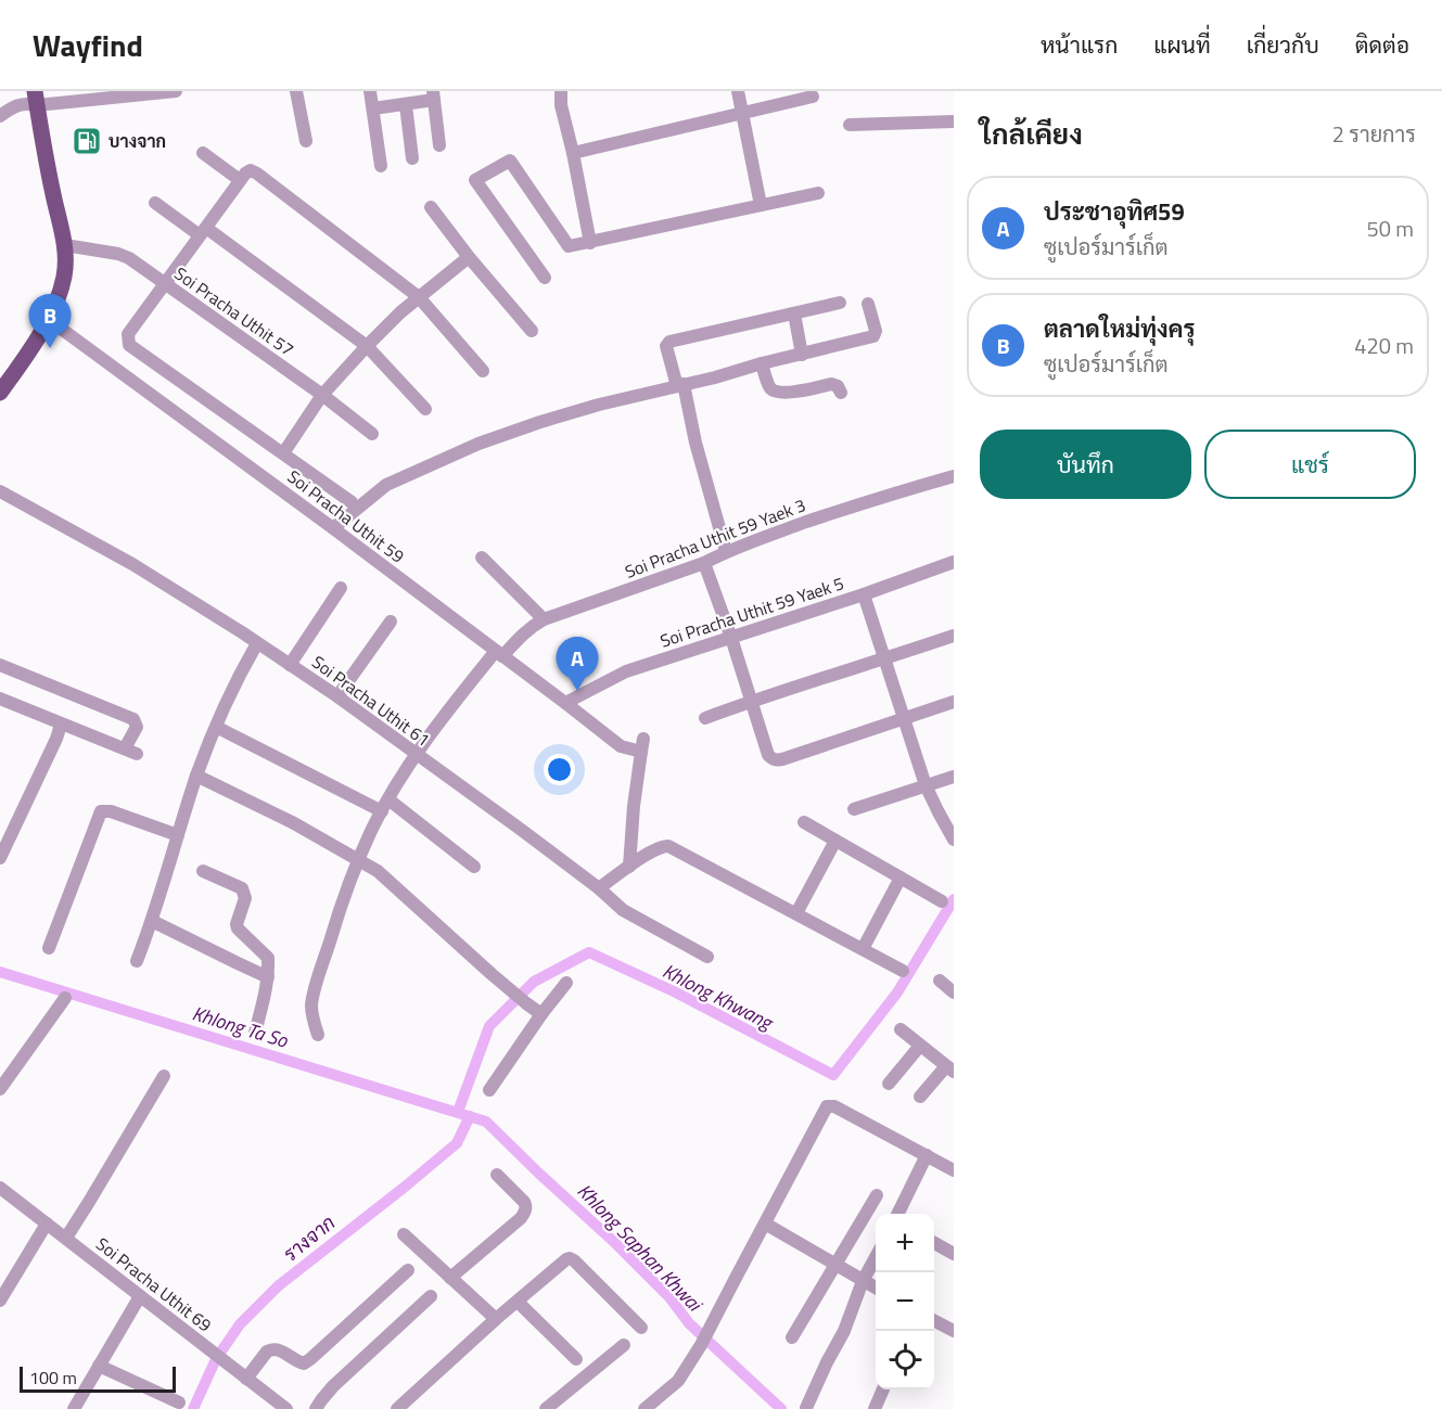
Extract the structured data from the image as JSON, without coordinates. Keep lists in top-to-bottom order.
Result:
{
  "streets": {
    "street": [
      "Soi Pracha Uthit 57",
      "Soi Pracha Uthit 59",
      "Soi Pracha Uthit 59 Yaek 3",
      "Soi Pracha Uthit 59 Yaek 5",
      "Soi Pracha Uthit 61",
      "Soi Pracha Uthit 69"
    ]
  },
  "crossings": [
    ["Soi Pracha Uthit 59", "Soi Pracha Uthit 59 Yaek 3"],
    ["Soi Pracha Uthit 59", "Soi Pracha Uthit 59 Yaek 5"],
    ["Soi Pracha Uthit 59 Yaek 3", "Soi Pracha Uthit 61"]
  ],
  "water": [
    "Khlong Khwang",
    "Khlong Ta So",
    "รางจาก",
    "Khlong Saphan Khwai"
  ],
  "places": {
    "fuel station": ["บางจาก"]
  },
  "scale_bar": "100 m",
  "page": {
    "header": "Wayfind",
    "nav": [
      "หน้าแรก",
      "แผนที่",
      "เกี่ยวกับ",
      "ติดต่อ"
    ],
    "heading": ["ใกล้เคียง", "2 รายการ"],
    "list": [
      {
        "mark": "A",
        "name": "ประชาอุทิศ59",
        "note": "ซูเปอร์มาร์เก็ต",
        "value": "50 m"
      },
      {
        "mark": "B",
        "name": "ตลาดใหม่ทุ่งครุ",
        "note": "ซูเปอร์มาร์เก็ต",
        "value": "420 m"
      }
    ],
    "pins": ["B", "A"],
    "buttons": ["บันทึก", "แชร์"],
    "map_buttons": ["+", "−"],
    "scale": "100 m"
  }
}
